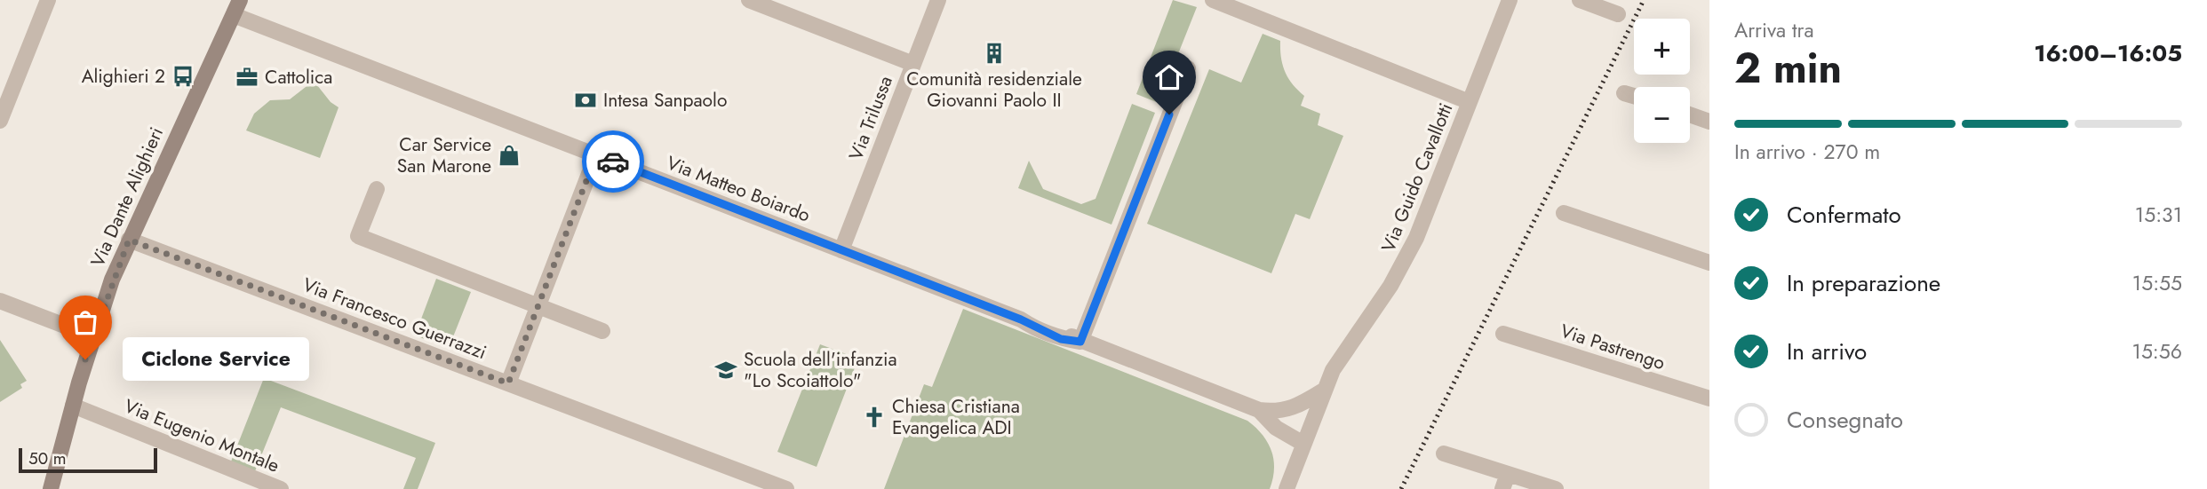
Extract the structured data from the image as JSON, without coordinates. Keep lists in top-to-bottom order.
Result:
{
  "streets": {
    "main road": ["Via Dante Alighieri"],
    "street": [
      "Via Trilussa",
      "Via Guido Cavallotti",
      "Via Matteo Boiardo",
      "Via Francesco Guerrazzi",
      "Via Pastrengo",
      "Via Eugenio Montale"
    ]
  },
  "crossings": [
    ["Via Trilussa", "Via Matteo Boiardo"],
    ["Via Guido Cavallotti", "Via Matteo Boiardo"],
    ["Via Matteo Boiardo", "Via Dante Alighieri"],
    ["Via Dante Alighieri", "Via Francesco Guerrazzi"],
    ["Via Dante Alighieri", "Via Eugenio Montale"]
  ],
  "places": {
    "building": ["Comunità residenziale Giovanni Paolo II"],
    "bus stop": ["Alighieri 2"],
    "office": ["Cattolica"],
    "bank": ["Intesa Sanpaolo"],
    "shop": ["Car Service San Marone"],
    "other": ["Ciclone Service"],
    "school or university": ["Scuola dell'infanzia \"Lo Scoiattolo\""],
    "church": ["Chiesa Cristiana Evangelica ADI"]
  },
  "scale_bar": "50 m",
  "page": {
    "heading": ["2 min", "Arriva tra", "16:00–16:05"],
    "map_buttons": ["+", "−"],
    "bar": "In arrivo · 270 m",
    "list": [
      ["Confermato", "15:31"],
      ["In preparazione", "15:55"],
      ["In arrivo", "15:56"],
      "Consegnato"
    ],
    "bubble": "Ciclone Service",
    "scale": "50 m"
  }
}
